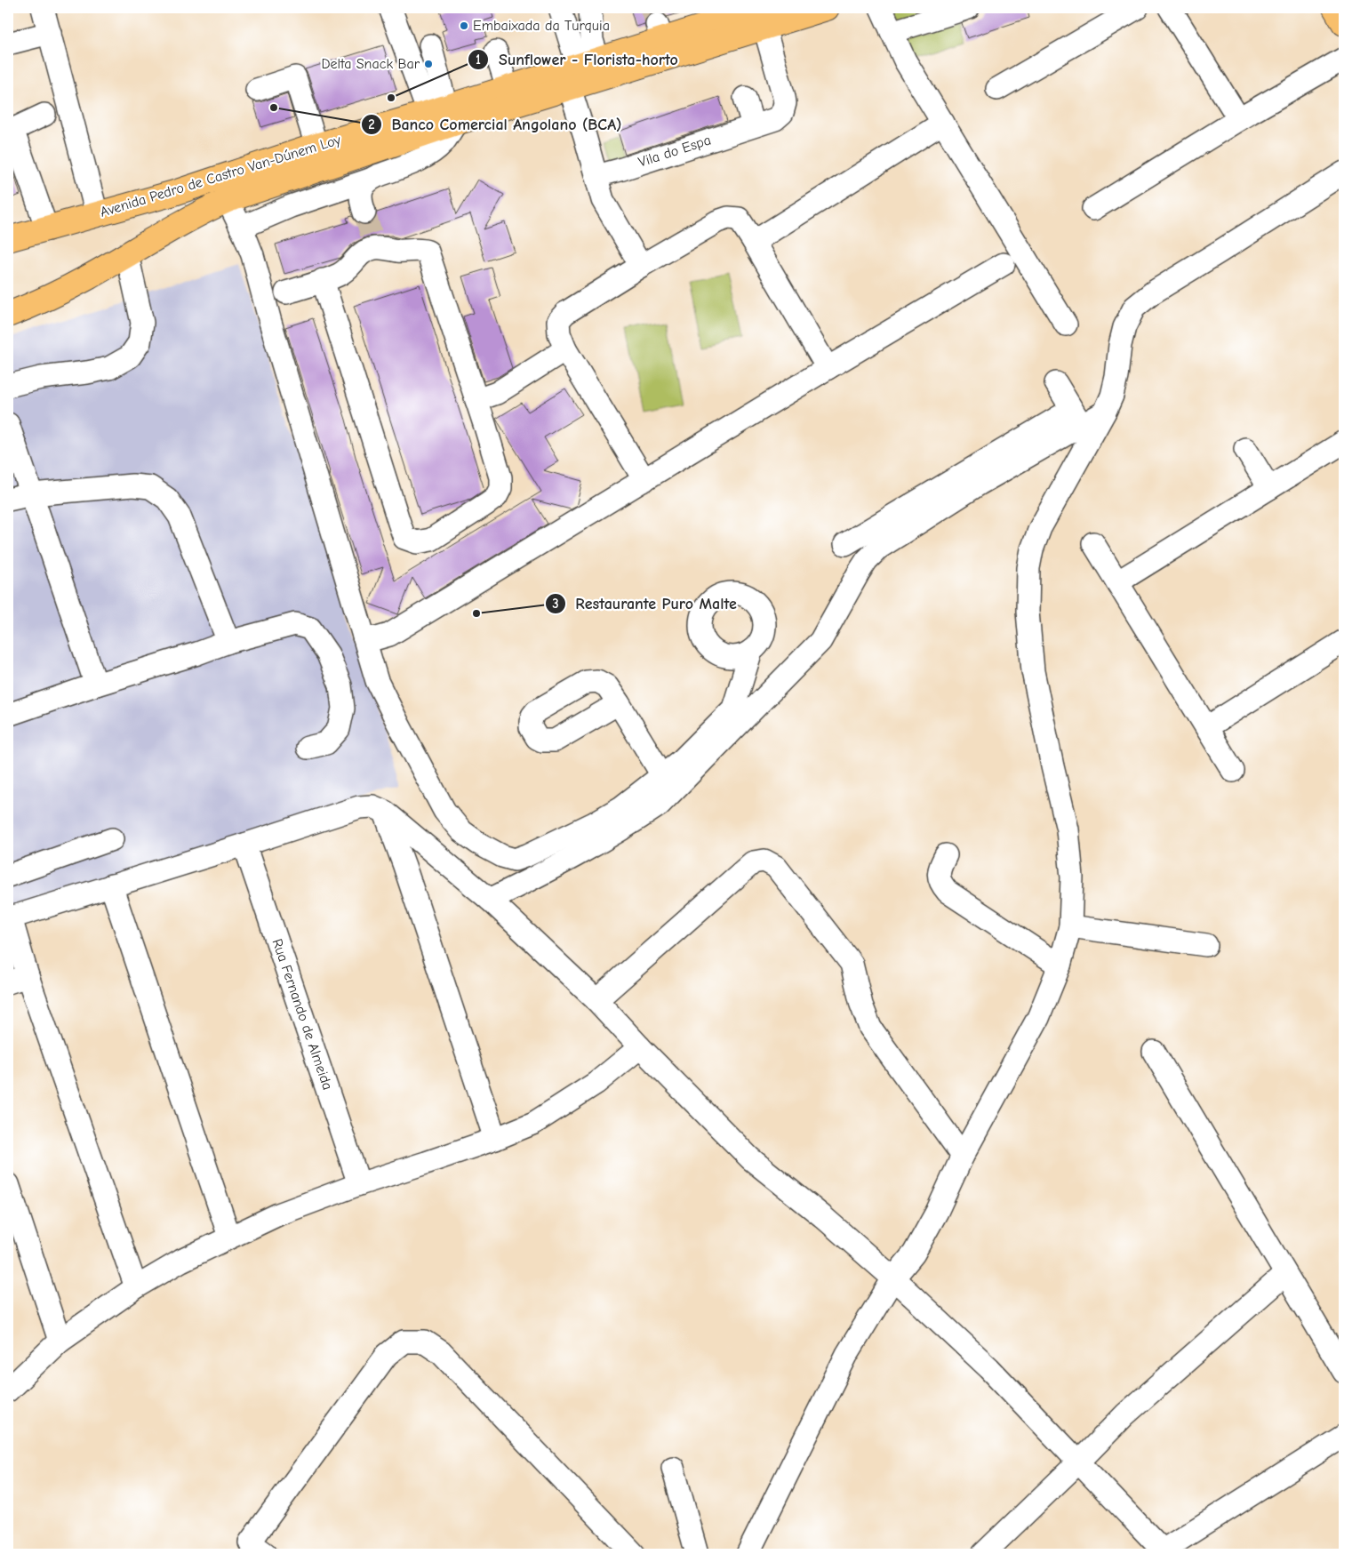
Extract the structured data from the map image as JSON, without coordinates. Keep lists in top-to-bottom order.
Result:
{
  "streets": {
    "main road": ["Avenida Pedro de Castro Van-Dúnem Loy"],
    "street": ["Vila do Espa", "Rua Fernando de Almeida"]
  },
  "crossings": [
    ["Vila do Espa", "Avenida Pedro de Castro Van-Dúnem Loy"]
  ],
  "places": [
    "Embaixada da Turquia",
    "Delta Snack Bar",
    "Sunflower - Florista-horto",
    "Banco Comercial Angolano (BCA)",
    "Restaurante Puro Malte"
  ]
}
